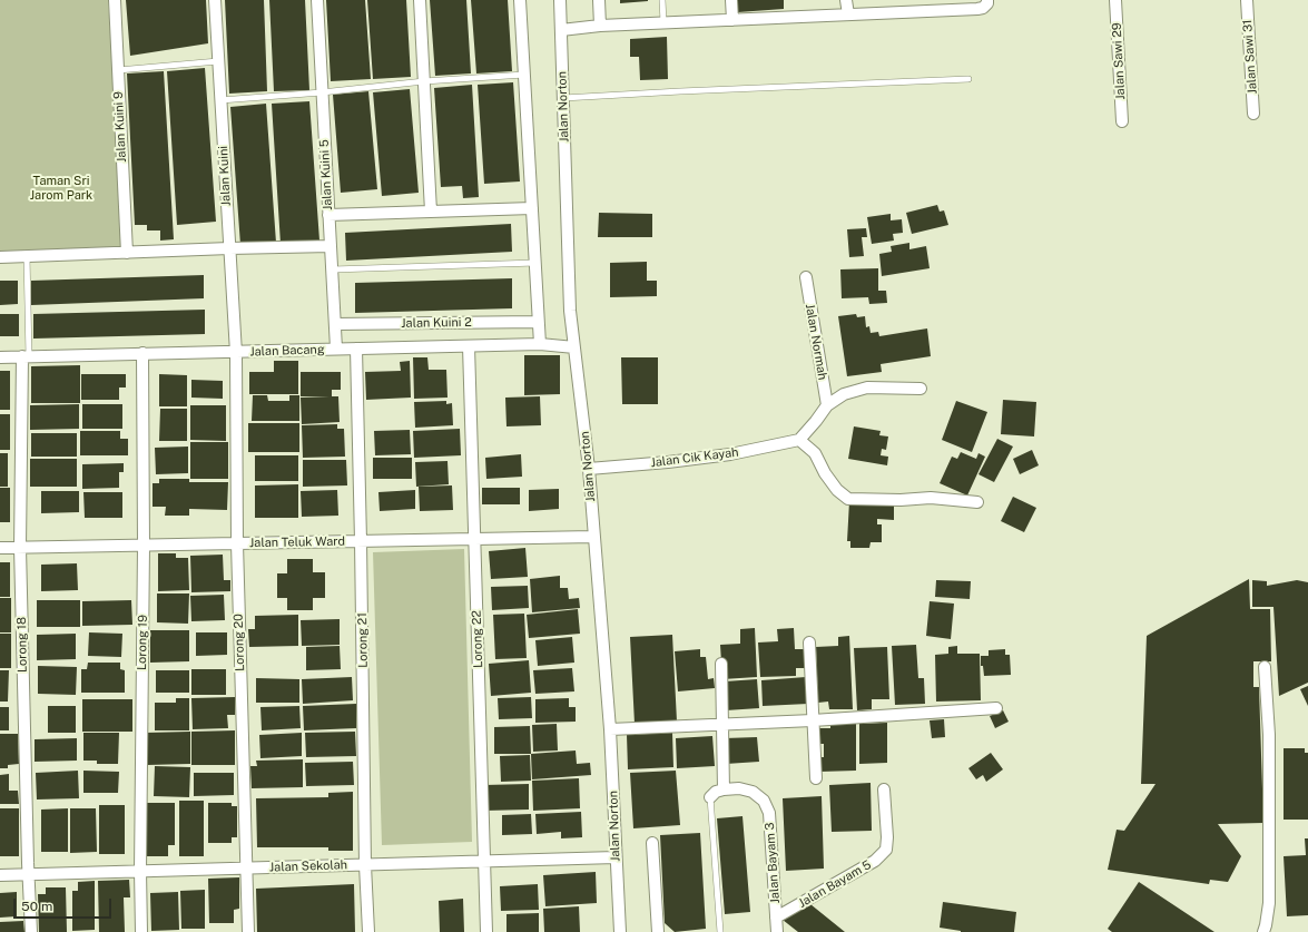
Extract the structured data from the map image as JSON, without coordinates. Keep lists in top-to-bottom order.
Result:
{
  "streets": {
    "street": [
      "Jalan Sawi 31",
      "Jalan Sawi 29",
      "Jalan Norton",
      "Jalan Kuini 9",
      "Jalan Kuini 5",
      "Jalan Kuini",
      "Jalan Kuini 2",
      "Jalan Normah",
      "Jalan Bacang",
      "Jalan Cik Kayah",
      "Jalan Teluk Ward",
      "Lorong 22",
      "Lorong 21",
      "Lorong 19",
      "Lorong 20",
      "Lorong 18",
      "Jalan Bayam 3",
      "Jalan Sekolah",
      "Jalan Bayam 5"
    ]
  },
  "crossings": [
    ["Jalan Norton", "Jalan Bacang"],
    ["Jalan Norton", "Jalan Cik Kayah"],
    ["Jalan Norton", "Jalan Teluk Ward"],
    ["Jalan Norton", "Jalan Sekolah"],
    ["Jalan Kuini 5", "Jalan Kuini 2"],
    ["Jalan Kuini 5", "Jalan Bacang"],
    ["Jalan Kuini", "Jalan Bacang"],
    ["Jalan Kuini", "Lorong 20"],
    ["Jalan Bacang", "Lorong 22"],
    ["Jalan Bacang", "Lorong 21"],
    ["Jalan Bacang", "Lorong 19"],
    ["Jalan Bacang", "Lorong 20"],
    ["Jalan Bacang", "Lorong 18"],
    ["Jalan Teluk Ward", "Lorong 22"],
    ["Jalan Teluk Ward", "Lorong 21"],
    ["Jalan Teluk Ward", "Lorong 19"],
    ["Jalan Teluk Ward", "Lorong 20"],
    ["Jalan Teluk Ward", "Lorong 18"],
    ["Lorong 22", "Jalan Sekolah"],
    ["Lorong 21", "Jalan Sekolah"],
    ["Lorong 19", "Jalan Sekolah"],
    ["Lorong 20", "Jalan Sekolah"],
    ["Lorong 18", "Jalan Sekolah"],
    ["Jalan Bayam 3", "Jalan Bayam 5"]
  ],
  "parks": ["Taman Sri Jarom Park"],
  "scale_bar": "50 m"
}
